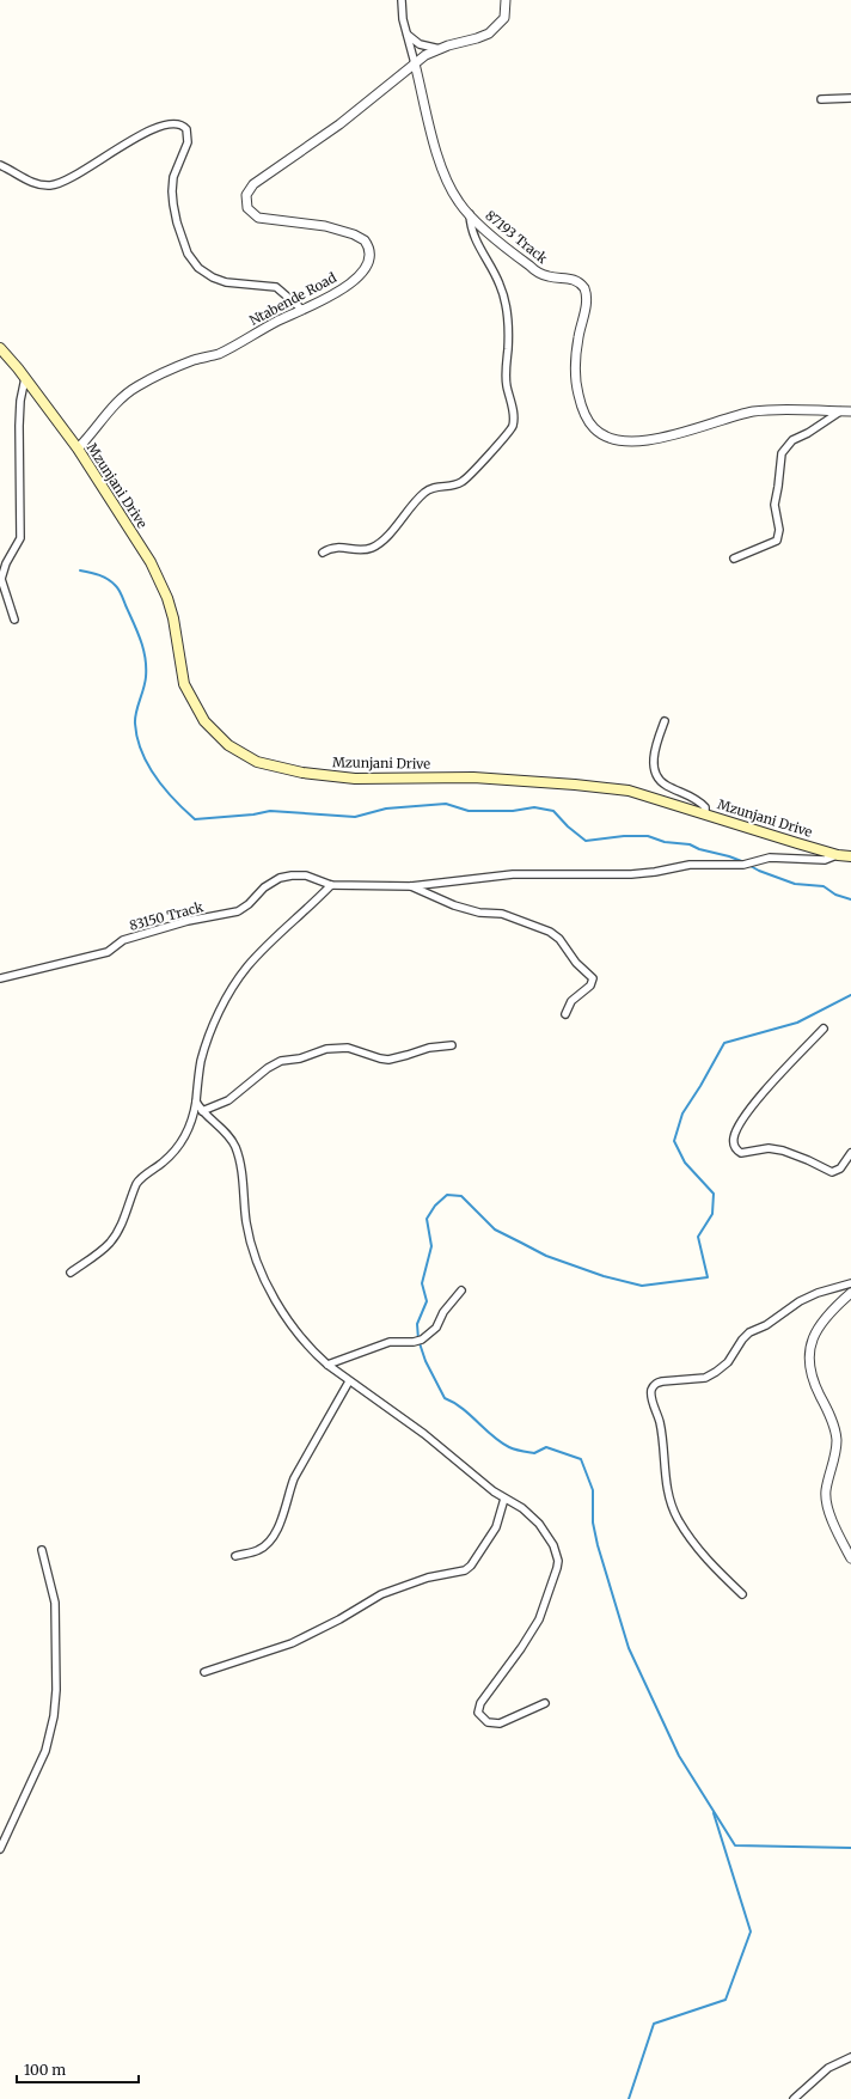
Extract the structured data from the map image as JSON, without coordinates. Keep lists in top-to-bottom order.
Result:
{
  "streets": {
    "main road": ["Mzunjani Drive"],
    "street": ["87193 Track", "Ntabende Road", "83150 Track"]
  },
  "crossings": [
    ["87193 Track", "Ntabende Road"],
    ["Ntabende Road", "Mzunjani Drive"],
    ["Mzunjani Drive", "83150 Track"]
  ],
  "scale_bar": "100 m"
}
